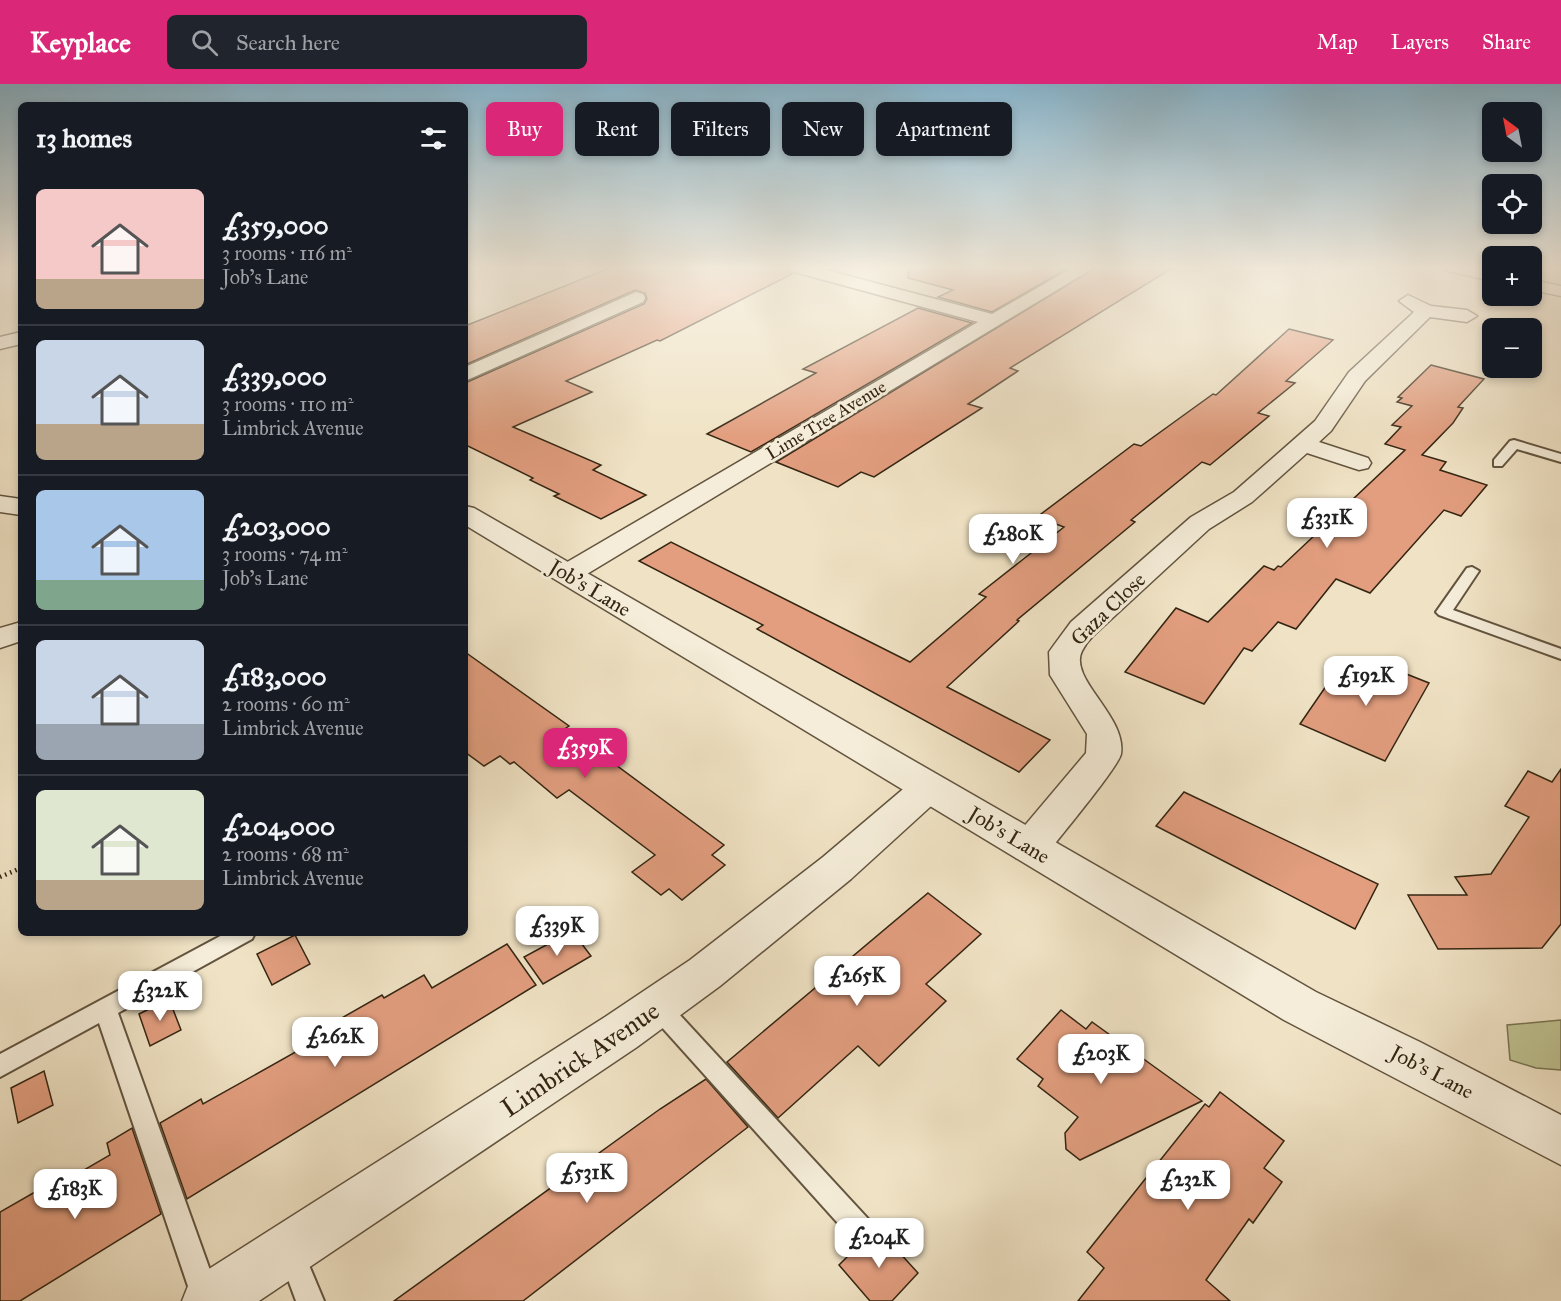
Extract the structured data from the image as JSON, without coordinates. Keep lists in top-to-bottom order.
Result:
{
  "streets": {
    "street": [
      "Lime Tree Avenue",
      "Job's Lane",
      "Gaza Close",
      "Limbrick Avenue"
    ]
  },
  "crossings": [
    ["Lime Tree Avenue", "Job's Lane"],
    ["Job's Lane", "Gaza Close"],
    ["Job's Lane", "Limbrick Avenue"]
  ],
  "north": "top left",
  "page": {
    "header": "Keyplace",
    "search": "Search here",
    "nav": ["Map", "Layers", "Share"],
    "map_buttons": ["+", "−"],
    "chip": [
      "Buy",
      "Rent",
      "Filters",
      "New",
      "Apartment"
    ],
    "heading": "13 homes",
    "list": [
      {
        "name": "£359,000",
        "note": "3 rooms · 116 m² · Job's Lane"
      },
      {
        "name": "£339,000",
        "note": "3 rooms · 110 m² · Limbrick Avenue"
      },
      {
        "name": "£203,000",
        "note": "3 rooms · 74 m² · Job's Lane"
      },
      {
        "name": "£183,000",
        "note": "2 rooms · 60 m² · Limbrick Avenue"
      },
      {
        "name": "£204,000",
        "note": "2 rooms · 68 m² · Limbrick Avenue"
      }
    ],
    "price": [
      "£331K",
      "£280K",
      "£192K",
      "£359K",
      "£339K",
      "£265K",
      "£322K",
      "£262K",
      "£203K",
      "£531K",
      "£232K",
      "£183K",
      "£204K"
    ]
  }
}
